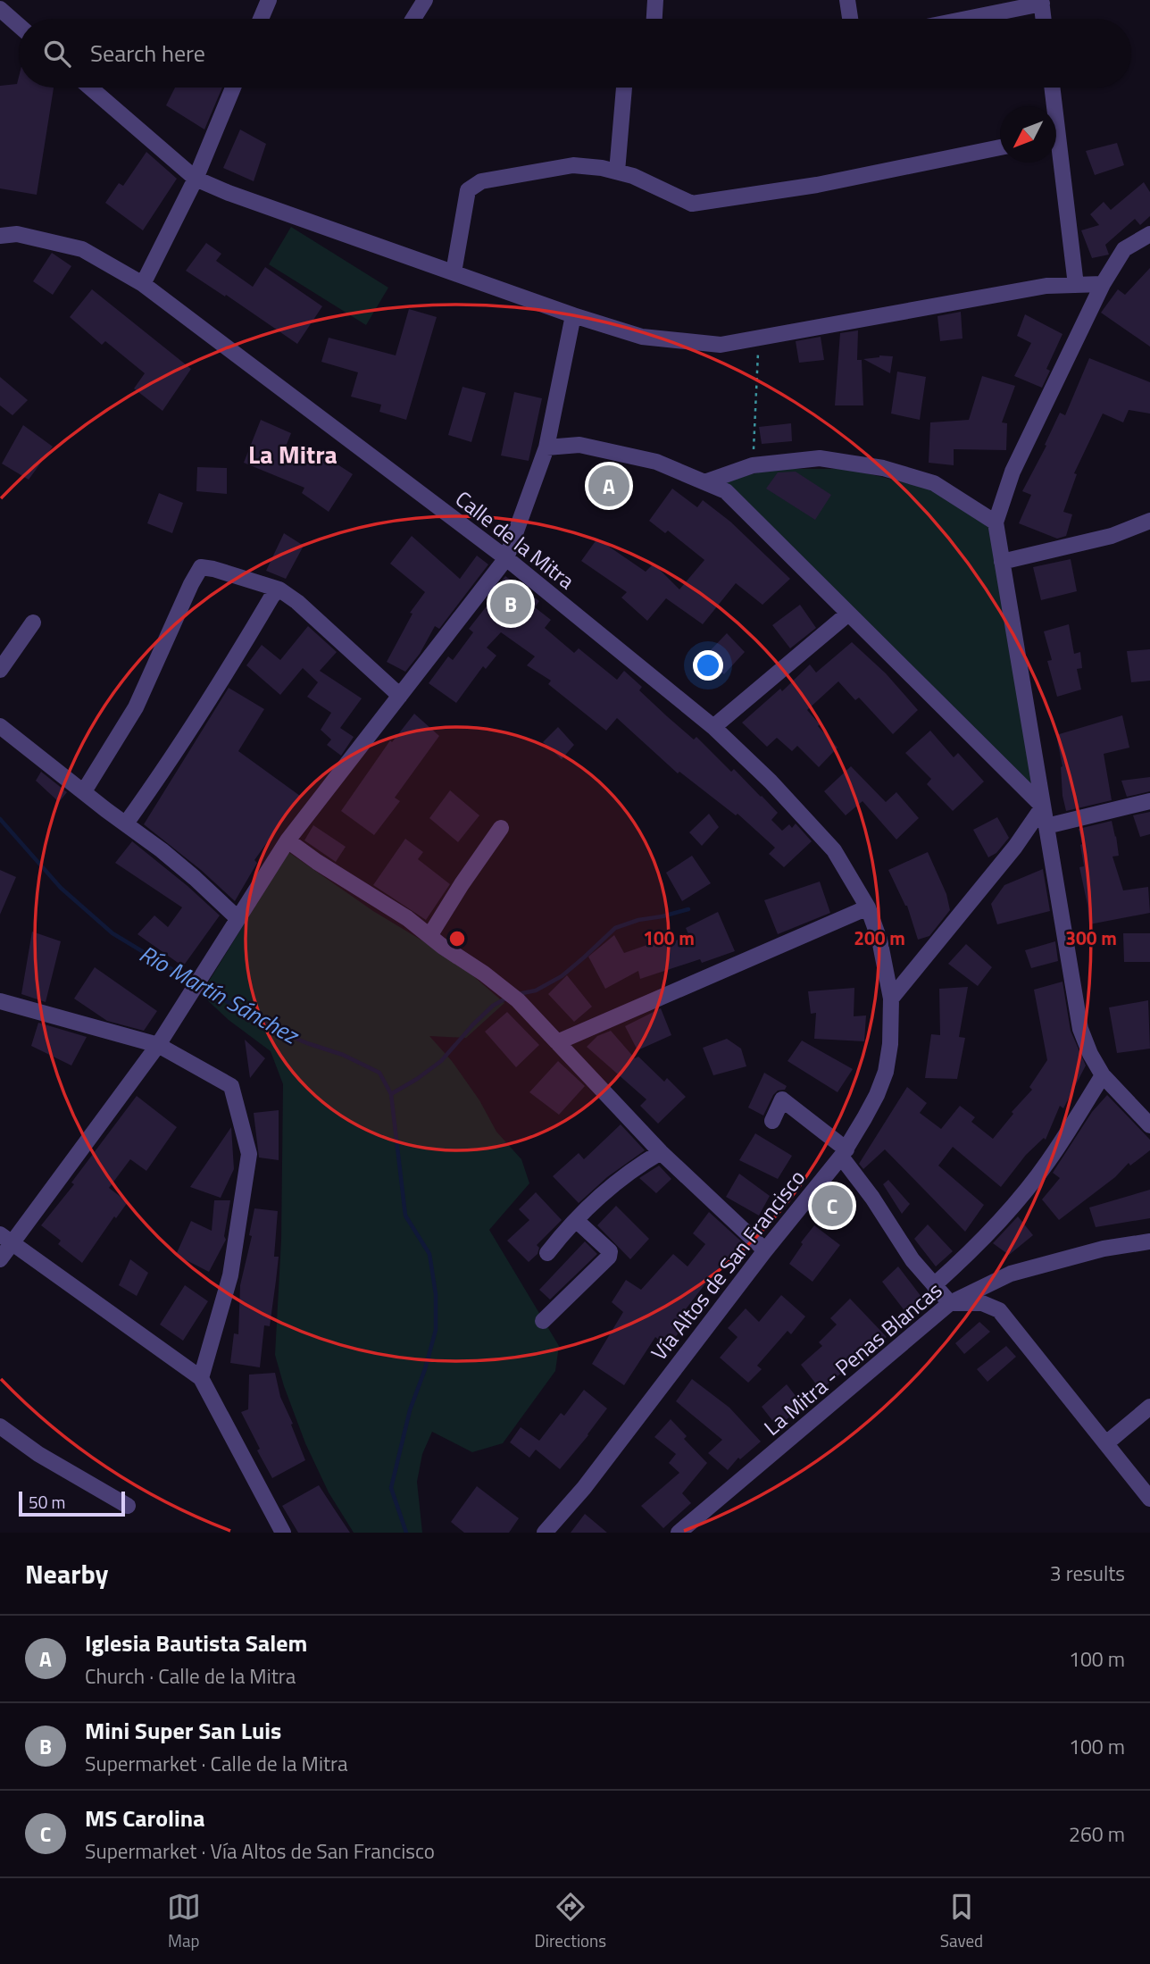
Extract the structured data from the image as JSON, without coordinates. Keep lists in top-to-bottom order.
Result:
{
  "streets": {
    "street": ["Calle de la Mitra", "Vía Altos de San Francisco", "La Mitra - Penas Blancas"]
  },
  "crossings": [
    ["Calle de la Mitra", "Vía Altos de San Francisco"]
  ],
  "districts": ["La Mitra"],
  "water": ["Río Martín Sánchez"],
  "scale_bar": "50 m",
  "north": "bottom left",
  "page": {
    "search": "Search here",
    "pins": ["A", "B", "C"],
    "scale": "50 m",
    "heading": ["Nearby", "3 results"],
    "list": [
      {
        "mark": "A",
        "name": "Iglesia Bautista Salem",
        "note": "Church · Calle de la Mitra",
        "value": "100 m"
      },
      {
        "mark": "B",
        "name": "Mini Super San Luis",
        "note": "Supermarket · Calle de la Mitra",
        "value": "100 m"
      },
      {
        "mark": "C",
        "name": "MS Carolina",
        "note": "Supermarket · Vía Altos de San Francisco",
        "value": "260 m"
      }
    ],
    "nav": ["Map", "Directions", "Saved"]
  },
  "rings": ["100 m", "200 m", "300 m"]
}
